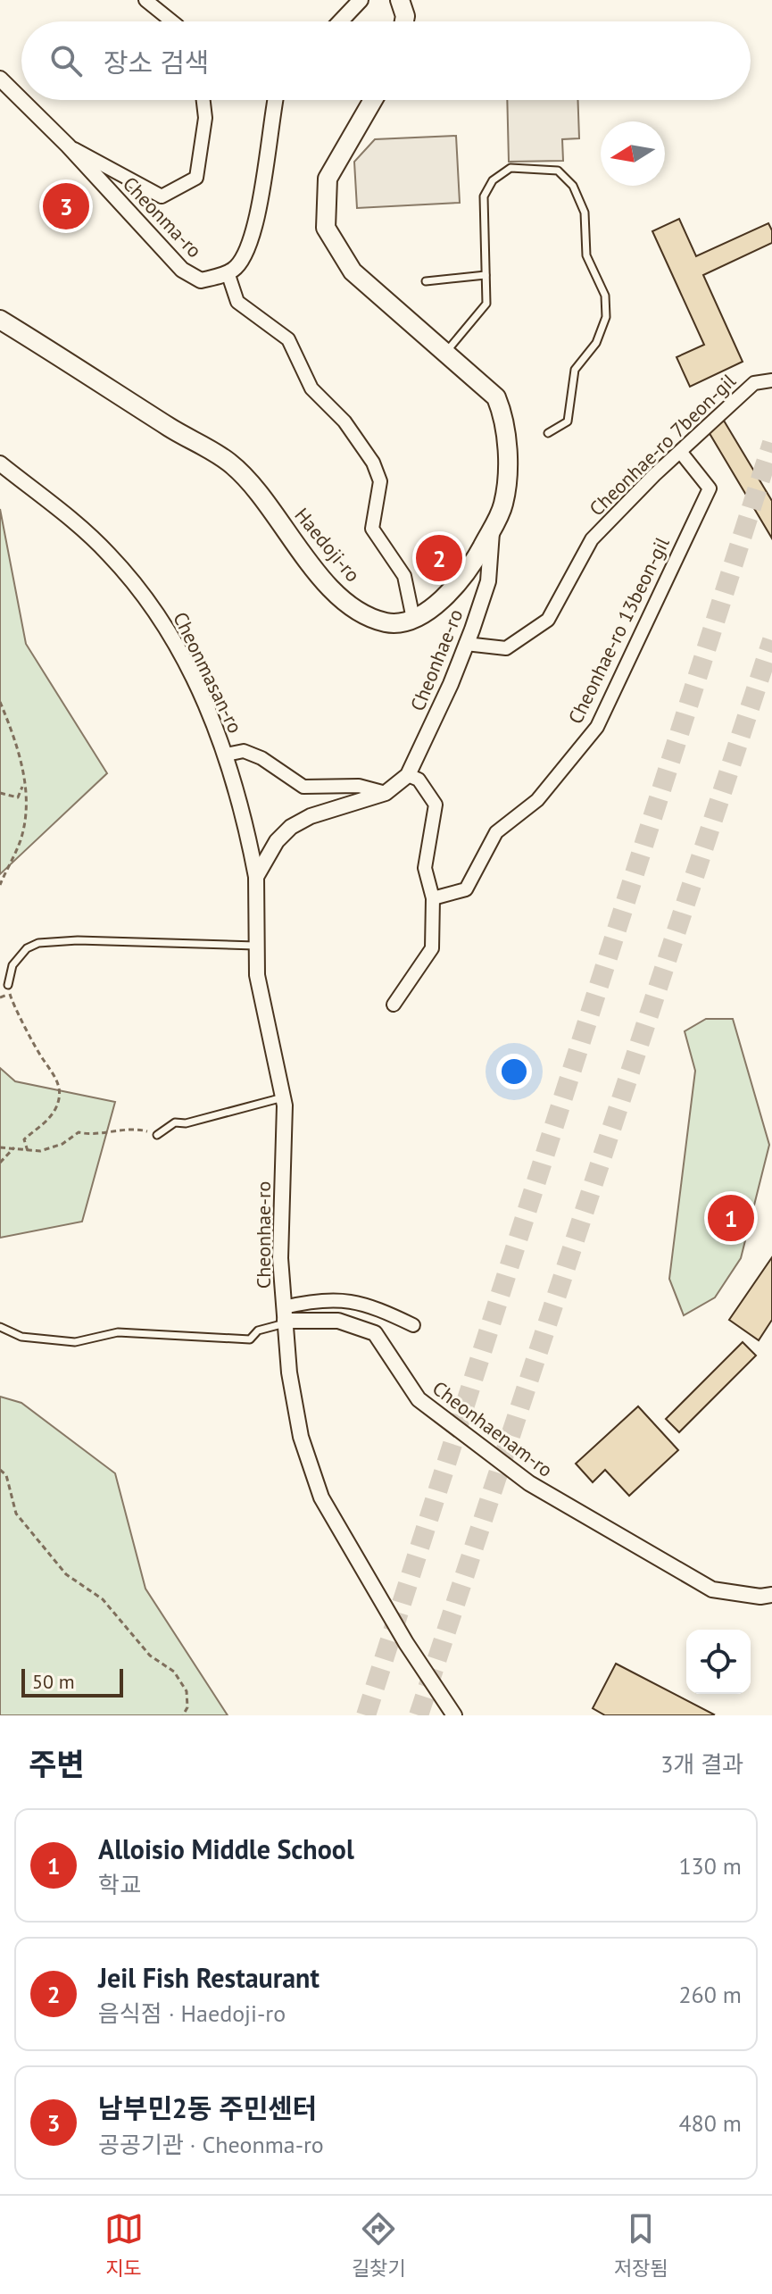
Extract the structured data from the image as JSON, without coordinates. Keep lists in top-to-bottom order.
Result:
{
  "streets": {
    "main road": ["Haedoji-ro"],
    "street": [
      "Cheonma-ro",
      "Cheonhae-ro 7beon-gil",
      "Cheonhae-ro 13beon-gil",
      "Cheonhae-ro",
      "Cheonmasan-ro",
      "Cheonhaenam-ro"
    ]
  },
  "crossings": [
    ["Cheonhae-ro 7beon-gil", "Cheonhae-ro 13beon-gil"],
    ["Cheonhae-ro 7beon-gil", "Cheonhae-ro"],
    ["Cheonhae-ro", "Cheonmasan-ro"],
    ["Cheonhae-ro", "Cheonhaenam-ro"]
  ],
  "scale_bar": "50 m",
  "north": "left",
  "page": {
    "search": "장소 검색",
    "pins": ["3", "2", "1"],
    "scale": "50 m",
    "heading": ["주변", "3개 결과"],
    "list": [
      {
        "mark": "1",
        "name": "Alloisio Middle School",
        "note": "학교",
        "value": "130 m"
      },
      {
        "mark": "2",
        "name": "Jeil Fish Restaurant",
        "note": "음식점 · Haedoji-ro",
        "value": "260 m"
      },
      {
        "mark": "3",
        "name": "남부민2동 주민센터",
        "note": "공공기관 · Cheonma-ro",
        "value": "480 m"
      }
    ],
    "nav": ["지도", "길찾기", "저장됨"]
  }
}
